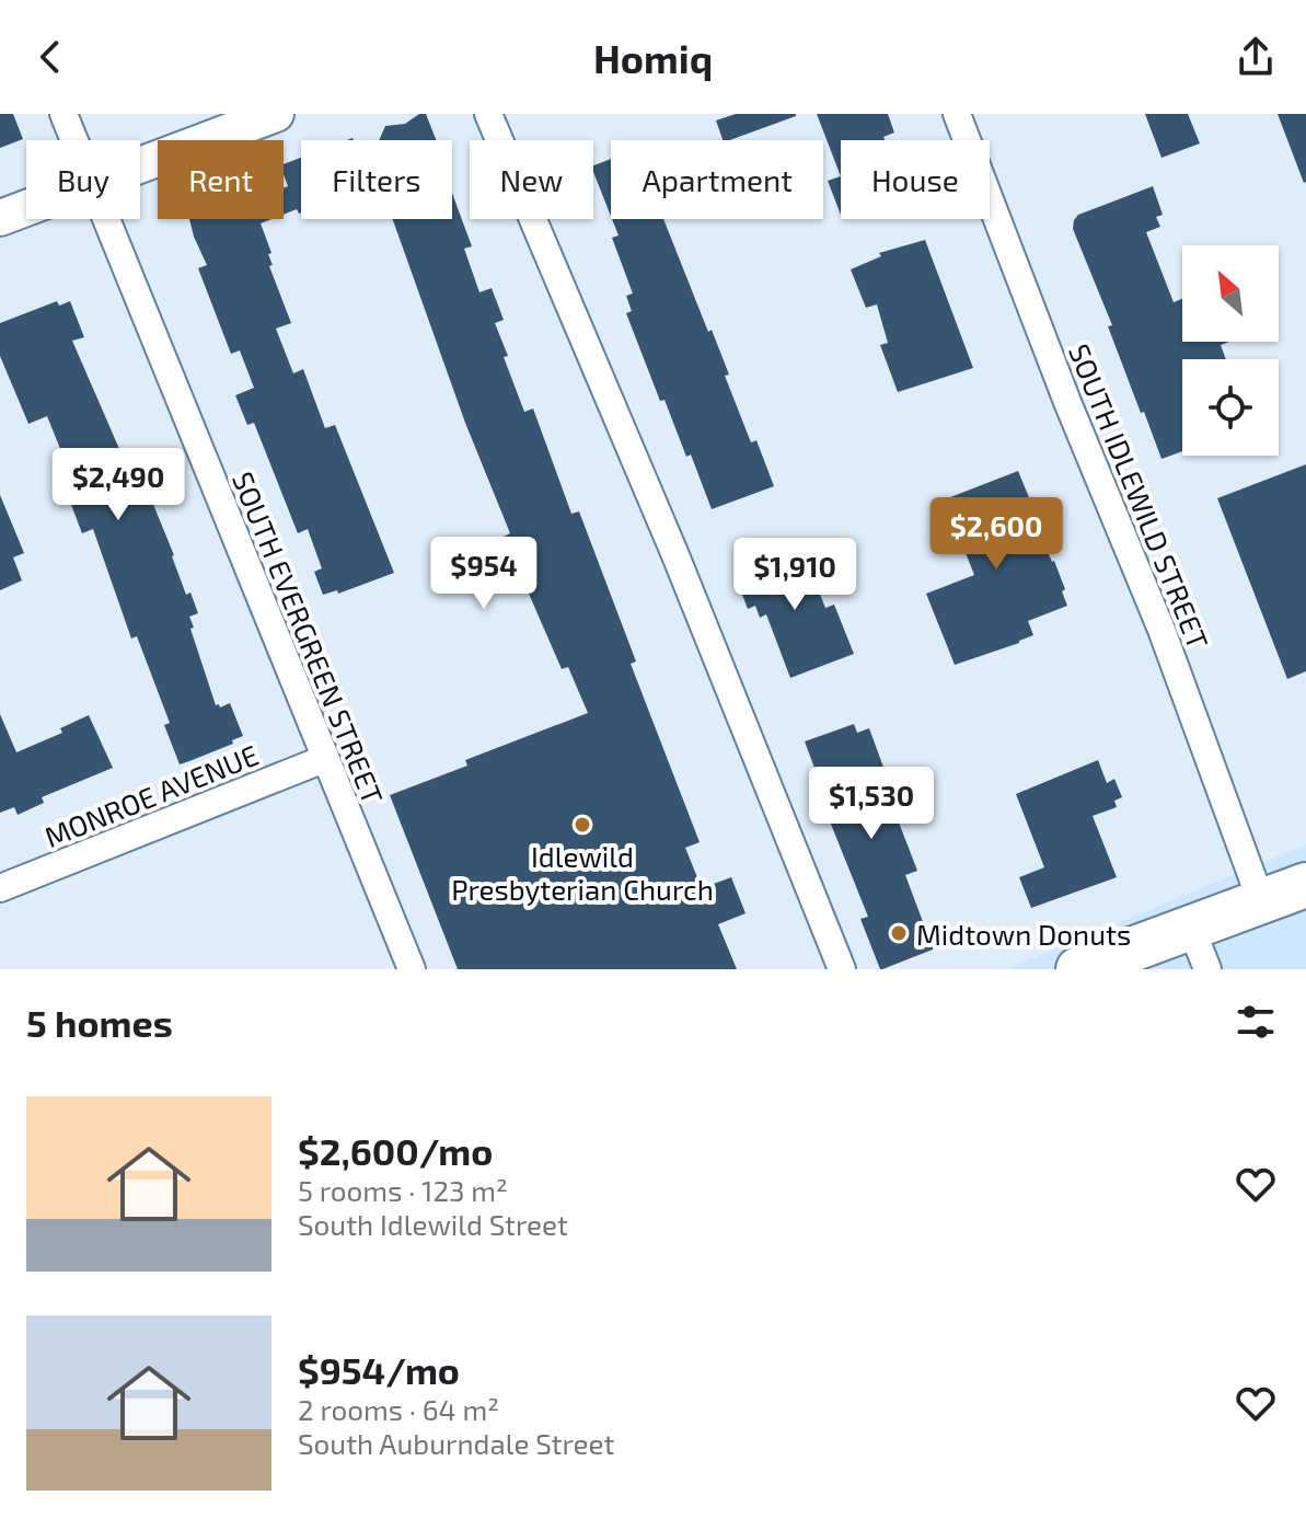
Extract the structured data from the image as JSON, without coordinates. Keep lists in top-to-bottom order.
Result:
{
  "streets": {
    "street": ["SOUTH IDLEWILD STREET", "SOUTH EVERGREEN STREET", "MONROE AVENUE"]
  },
  "crossings": [
    ["SOUTH EVERGREEN STREET", "MONROE AVENUE"]
  ],
  "places": ["Idlewild Presbyterian Church", "Midtown Donuts"],
  "north": "top left",
  "page": {
    "header": "Homiq",
    "chip": [
      "Buy",
      "Rent",
      "Filters",
      "New",
      "Apartment",
      "House"
    ],
    "price": [
      "$2,490",
      "$2,600",
      "$954",
      "$1,910",
      "$1,530"
    ],
    "heading": "5 homes",
    "list": [
      {
        "name": "$2,600/mo",
        "note": "5 rooms · 123 m² · South Idlewild Street"
      },
      {
        "name": "$954/mo",
        "note": "2 rooms · 64 m² · South Auburndale Street"
      }
    ]
  }
}
